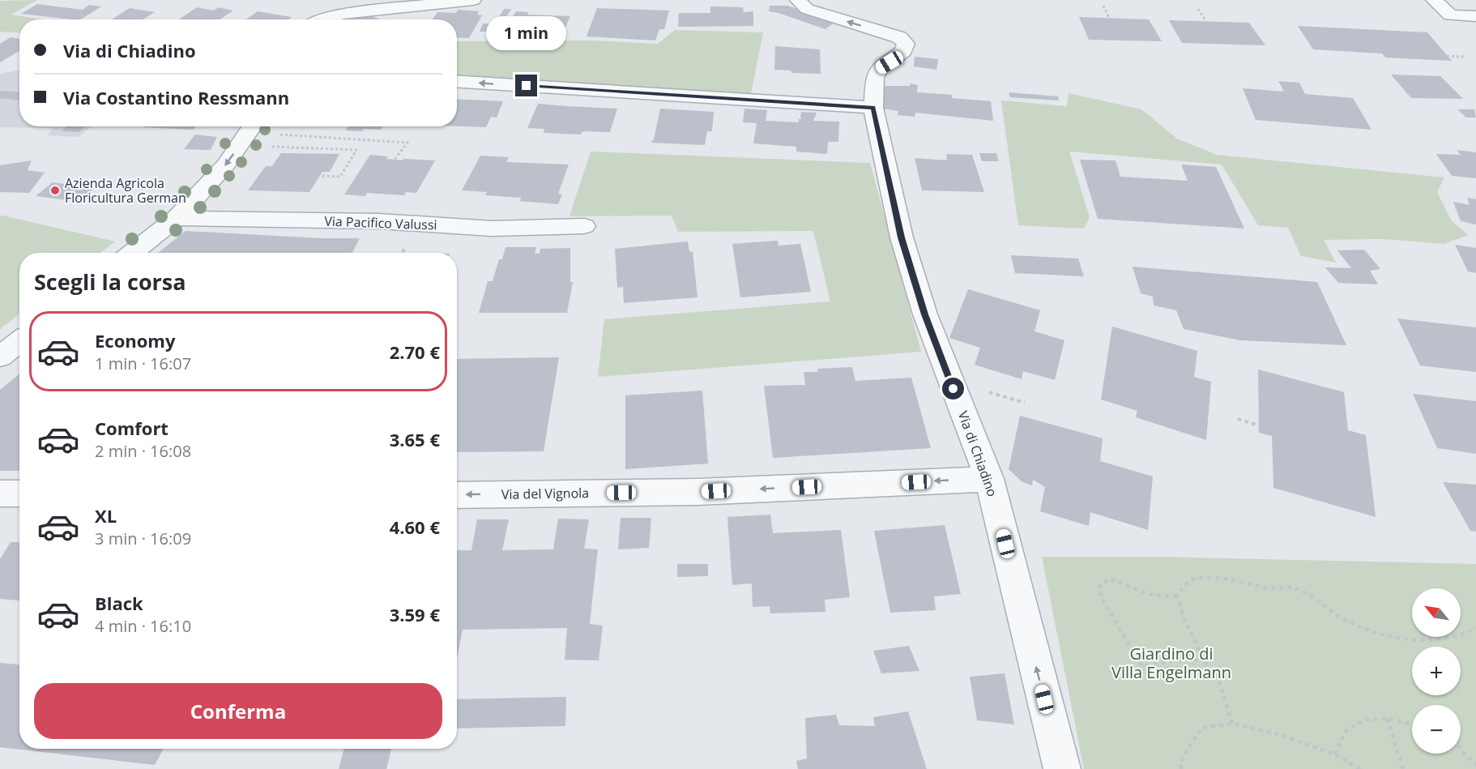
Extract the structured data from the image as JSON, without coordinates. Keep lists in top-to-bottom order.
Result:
{
  "streets": {
    "street": ["Via Pacifico Valussi", "Via di Chiadino", "Via del Vignola"]
  },
  "crossings": [
    ["Via di Chiadino", "Via del Vignola"]
  ],
  "one_way": ["Via di Chiadino", "Via del Vignola"],
  "parks": ["Giardino di Villa Engelmann"],
  "places": ["Azienda Agricola Floricultura German"],
  "north": "top left",
  "page": {
    "bubble": "1 min",
    "banner": ["Via di Chiadino", "Via Costantino Ressmann"],
    "heading": "Scegli la corsa",
    "list": [
      {
        "name": "Economy",
        "note": "1 min · 16:07",
        "value": "2.70 €"
      },
      {
        "name": "Comfort",
        "note": "2 min · 16:08",
        "value": "3.65 €"
      },
      {
        "name": "XL",
        "note": "3 min · 16:09",
        "value": "4.60 €"
      },
      {
        "name": "Black",
        "note": "4 min · 16:10",
        "value": "3.59 €"
      }
    ],
    "map_buttons": ["+", "−"],
    "buttons": "Conferma"
  }
}
